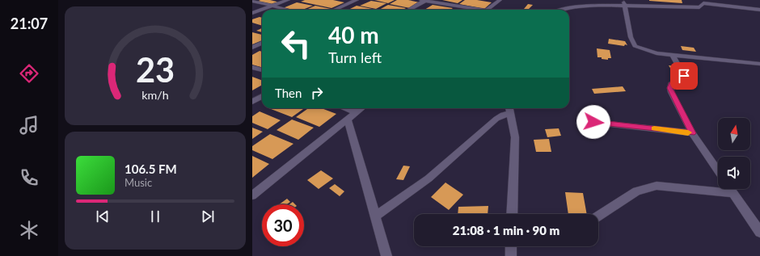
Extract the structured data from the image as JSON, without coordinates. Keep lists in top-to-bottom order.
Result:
{
  "north": "top",
  "page": {
    "tabs": "21:07",
    "turn": ["40 m", "Turn left"],
    "then": "Then",
    "song": ["106.5 FM", "Music"],
    "limit": "30",
    "trip": "21:08 · 1 min · 90 m",
    "gauge": ["23", "km/h"]
  }
}
